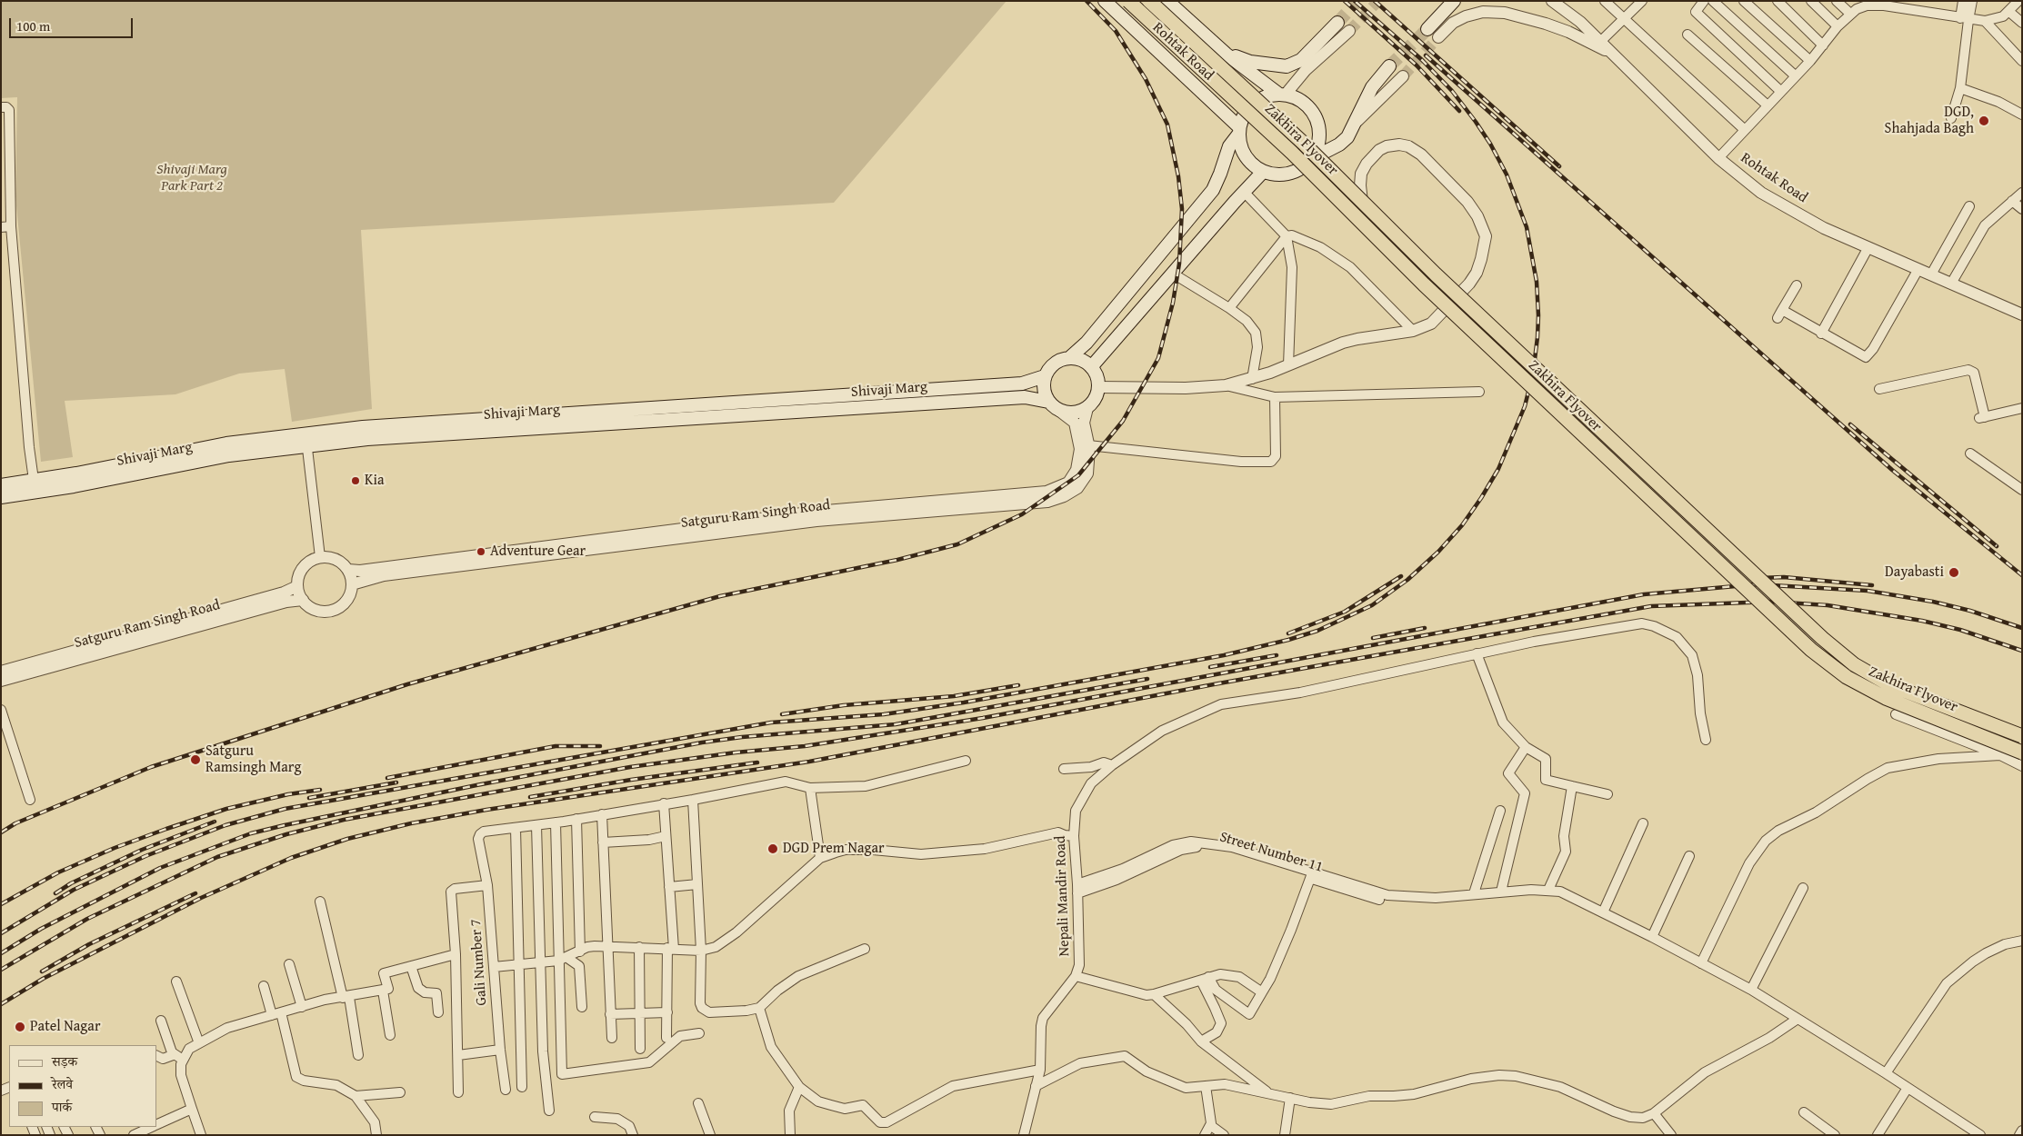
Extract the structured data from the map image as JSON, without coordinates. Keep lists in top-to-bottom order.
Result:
{
  "streets": {
    "main road": ["Rohtak Road", "Zakhira Flyover", "Shivaji Marg"],
    "street": [
      "Satguru Ram Singh Road",
      "Street Number 11",
      "Nepali Mandir Road",
      "Gali Number 7"
    ]
  },
  "crossings": [
    ["Shivaji Marg", "Satguru Ram Singh Road"],
    ["Street Number 11", "Nepali Mandir Road"]
  ],
  "parks": ["Shivaji Marg Park Part 2"],
  "places": [
    "DGD, Shahjada Bagh",
    "Kia",
    "Adventure Gear",
    "Dayabasti",
    "Satguru Ramsingh Marg",
    "DGD Prem Nagar",
    "Patel Nagar"
  ],
  "legend": ["सड़क", "रेलवे", "पार्क"],
  "scale_bar": "100 m"
}
